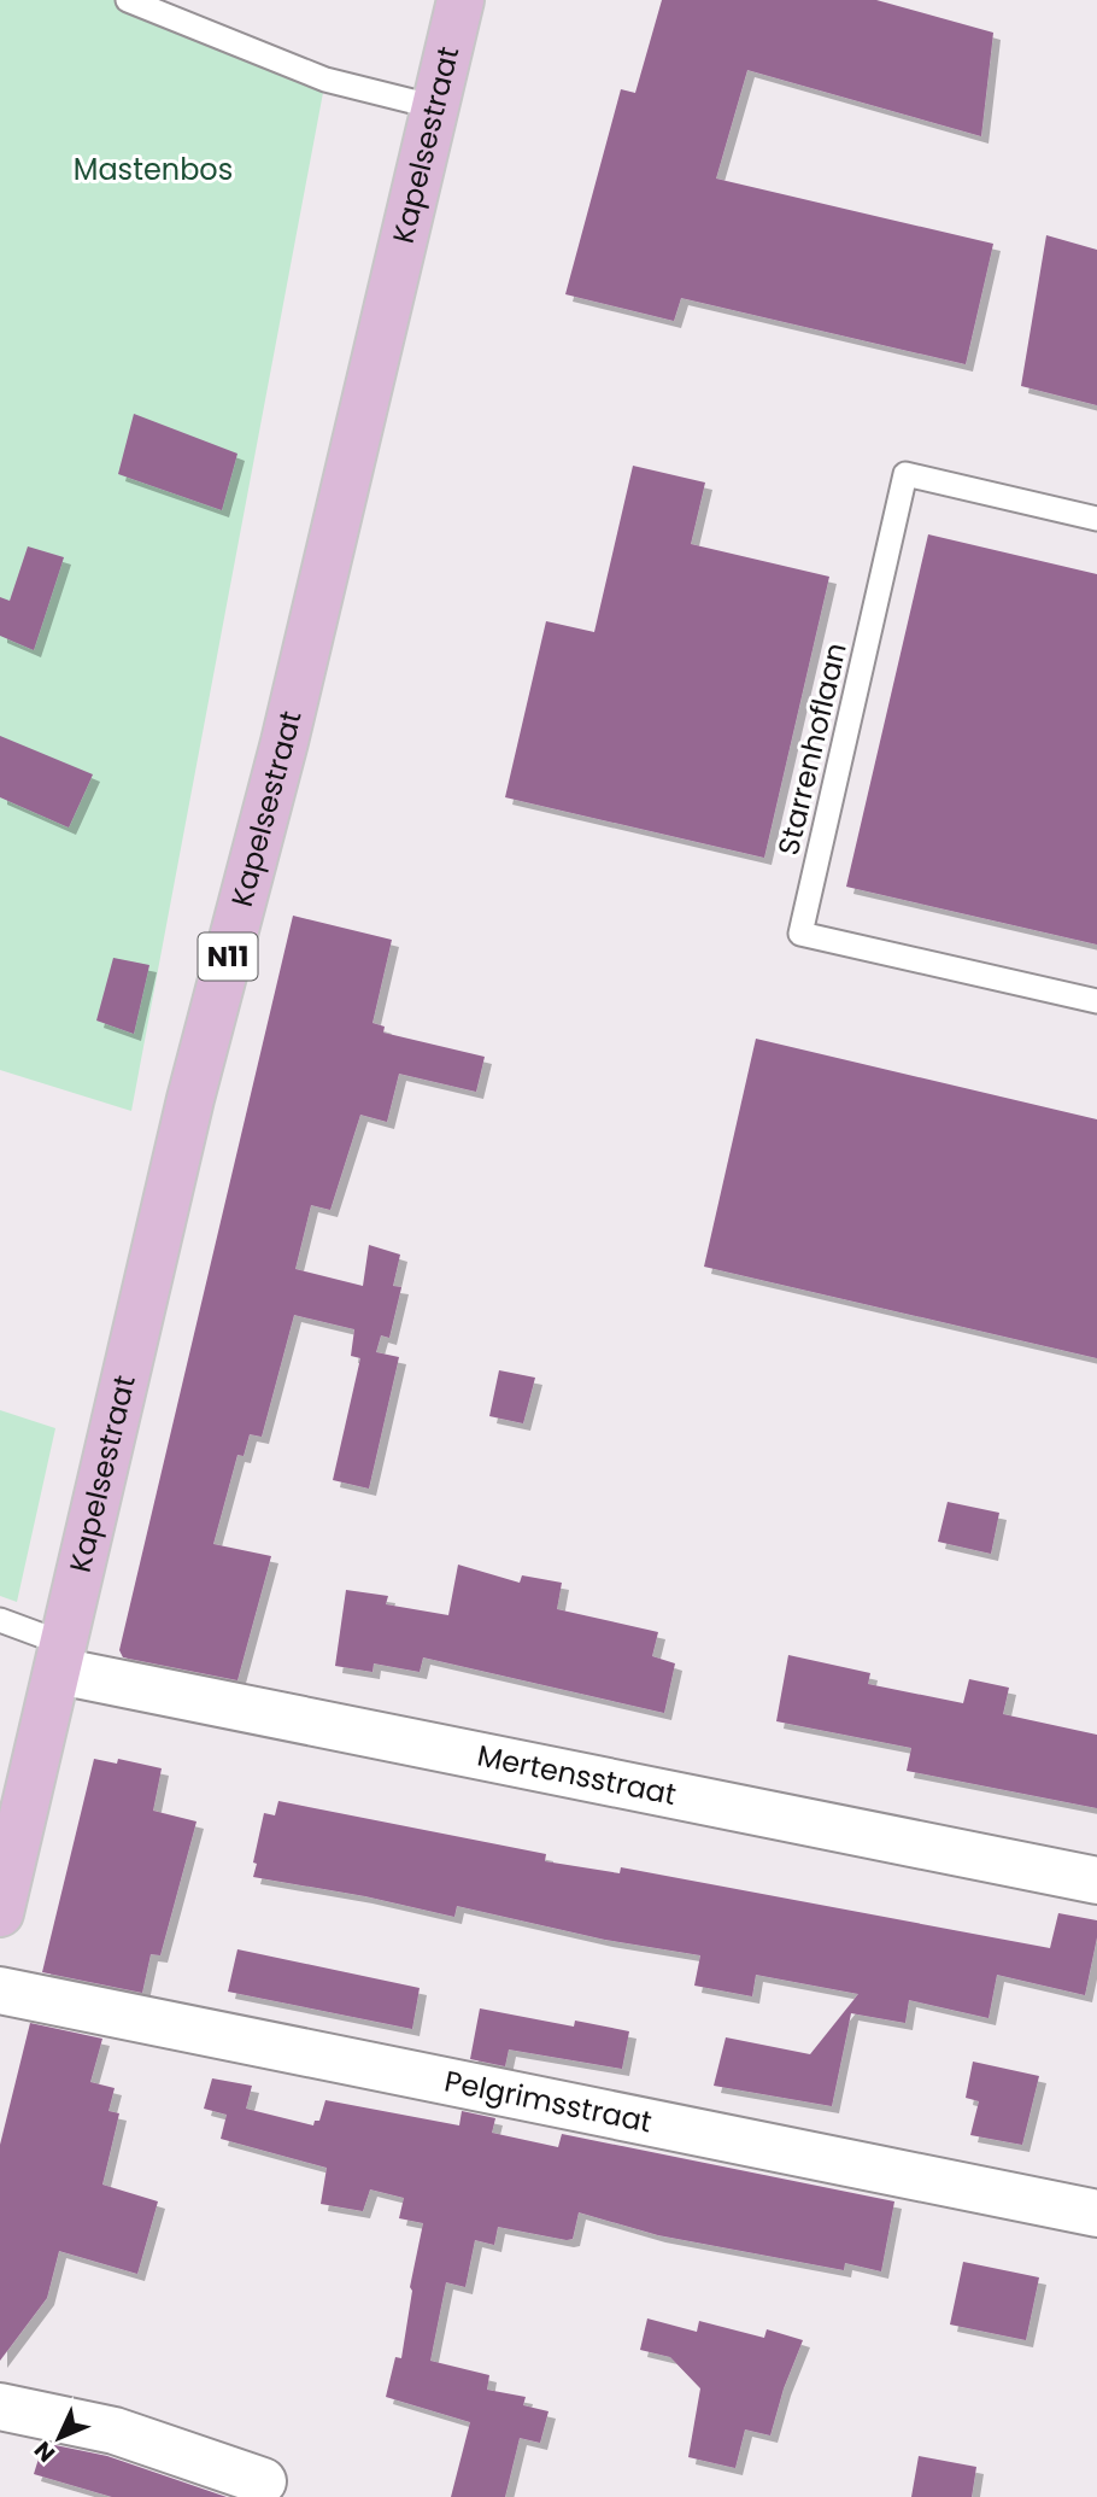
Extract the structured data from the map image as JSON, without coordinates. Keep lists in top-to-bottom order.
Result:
{
  "streets": {
    "main road": ["Kapelsestraat", "N11"],
    "street": ["Mertensstraat", "Pelgrimsstraat"],
    "lane": ["Starrenhoflaan"]
  },
  "crossings": [
    ["Kapelsestraat", "Mertensstraat"]
  ],
  "parks": ["Mastenbos"],
  "north": "bottom left"
}
